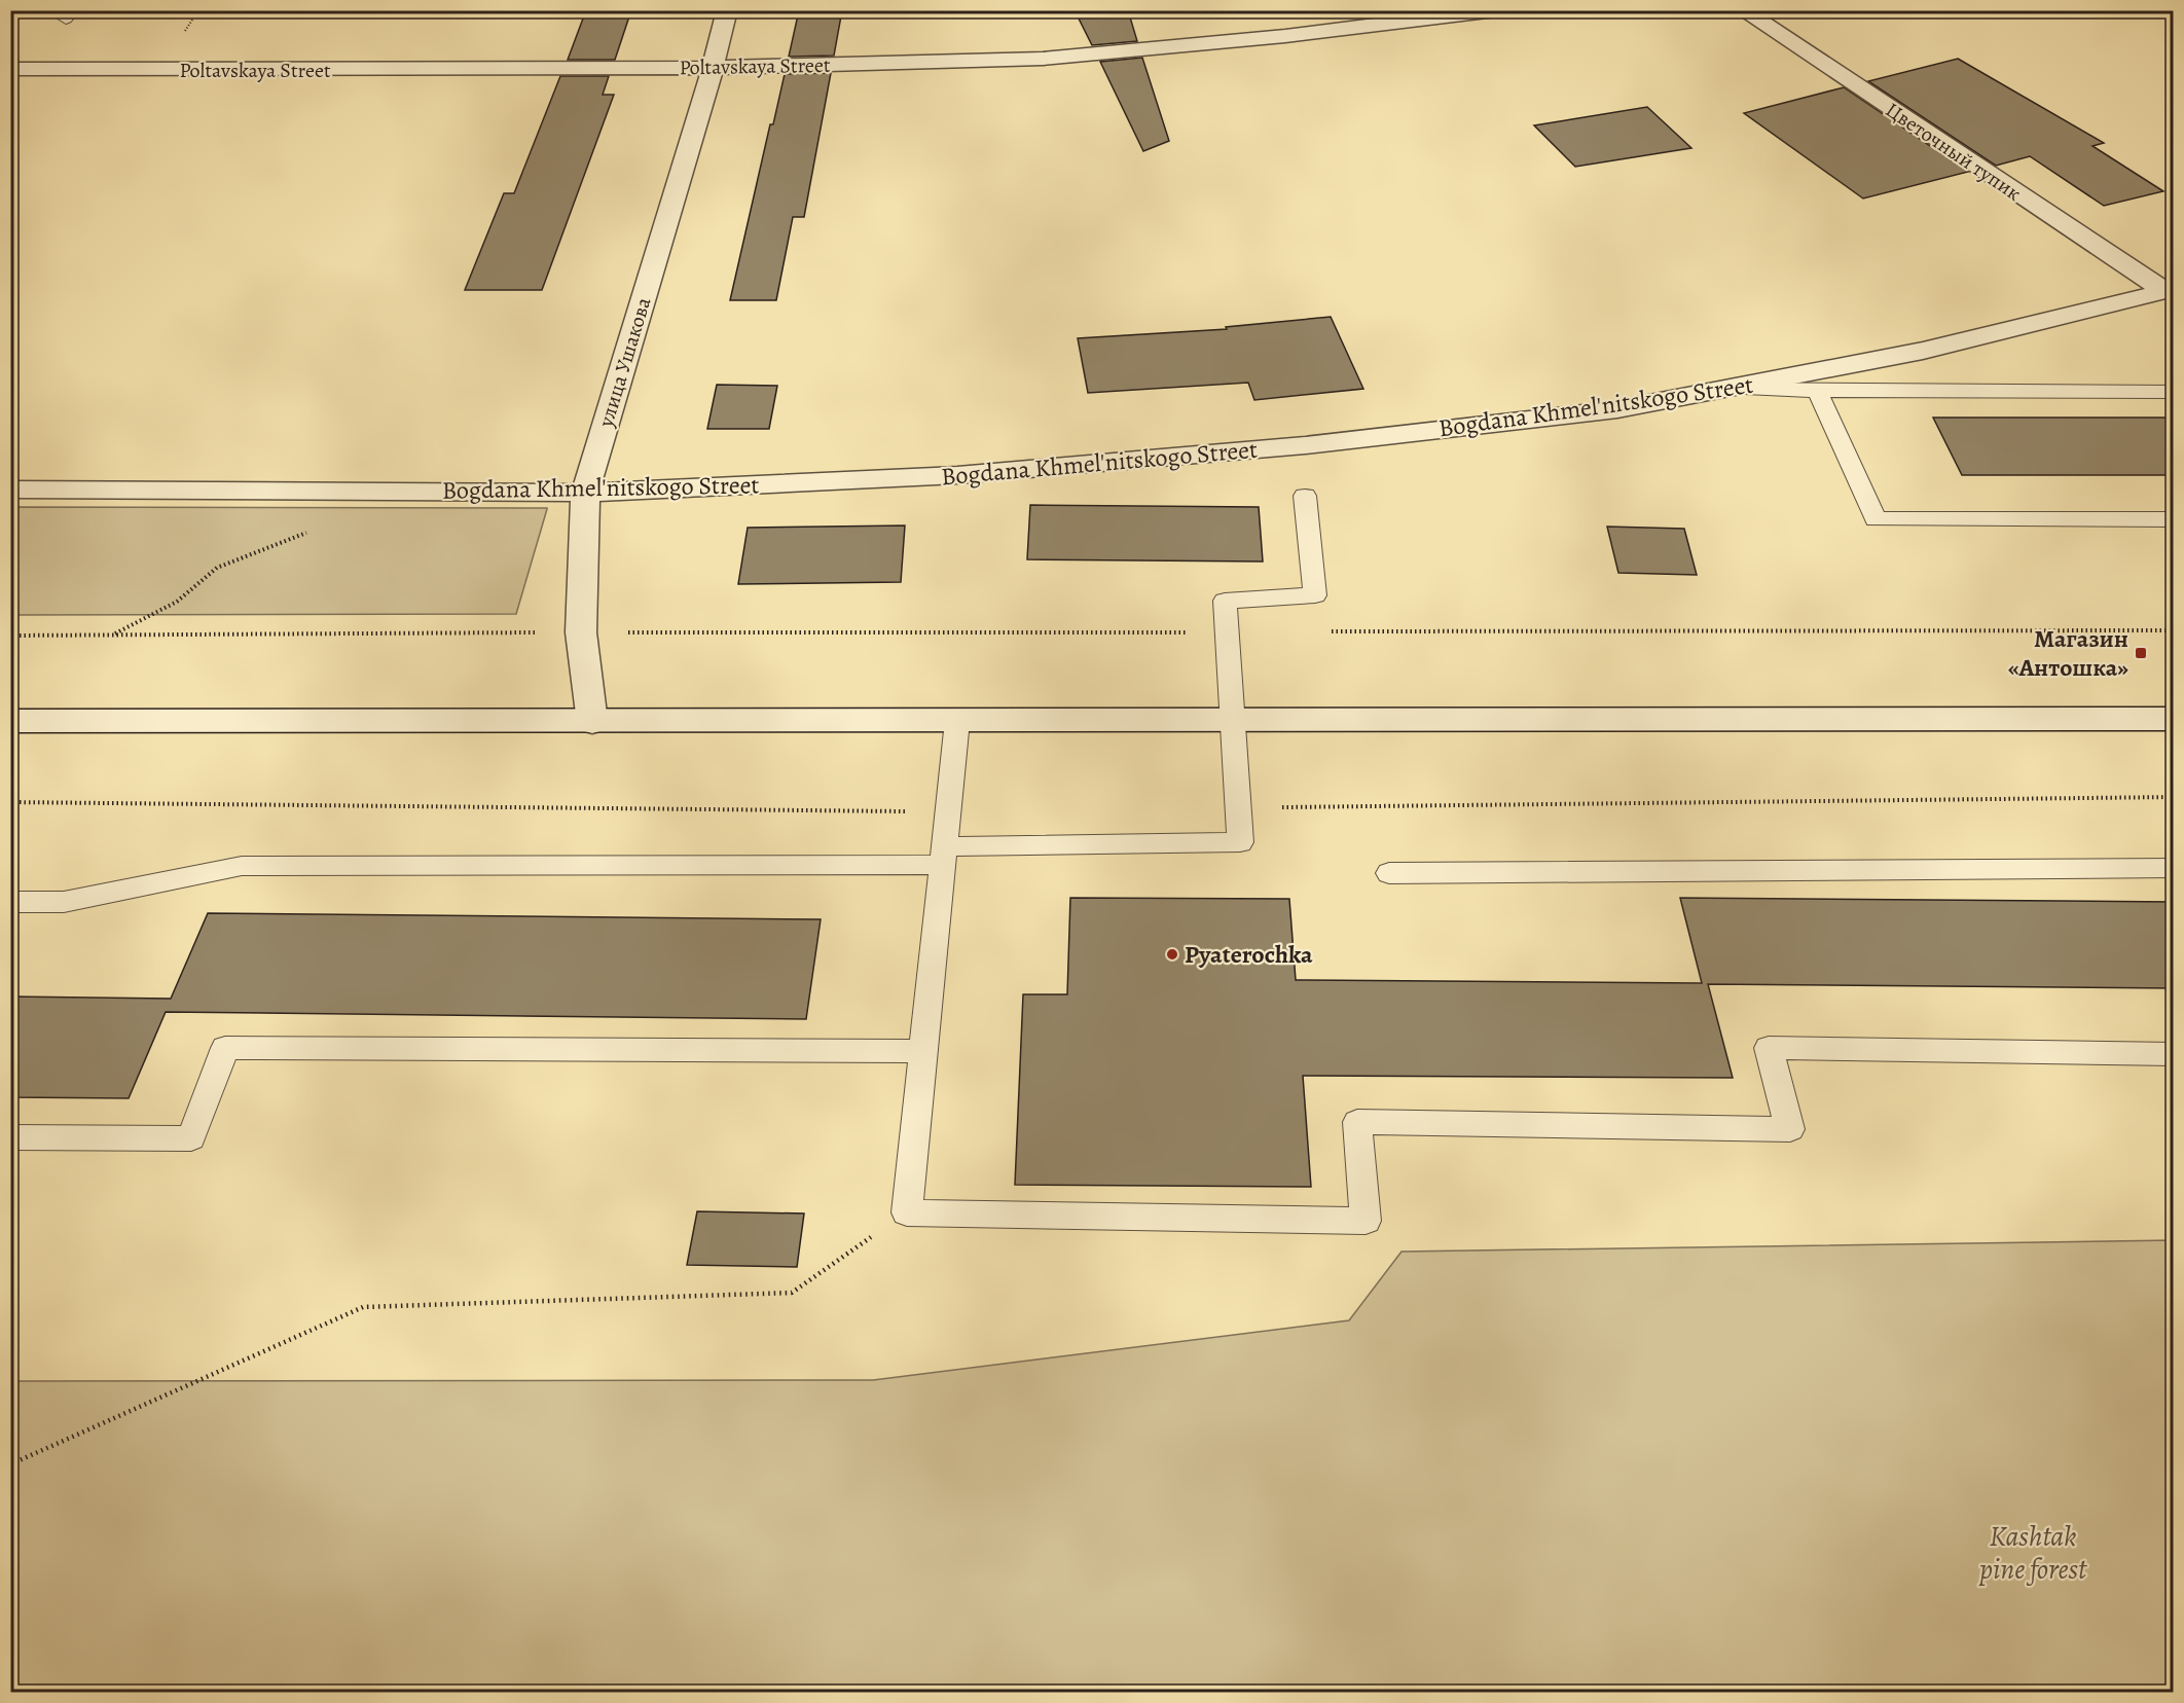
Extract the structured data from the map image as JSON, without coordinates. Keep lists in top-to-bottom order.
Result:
{
  "streets": {
    "street": [
      "Poltavskaya Street",
      "Цветочный тупик",
      "улица Ушакова",
      "Bogdana Khmel'nitskogo Street"
    ]
  },
  "crossings": [
    ["Poltavskaya Street", "улица Ушакова"],
    ["Цветочный тупик", "Bogdana Khmel'nitskogo Street"],
    ["улица Ушакова", "Bogdana Khmel'nitskogo Street"]
  ],
  "parks": ["Kashtak pine forest"],
  "places": {
    "transit": ["Магазин «Антошка»"],
    "other": ["Pyaterochka"]
  }
}
